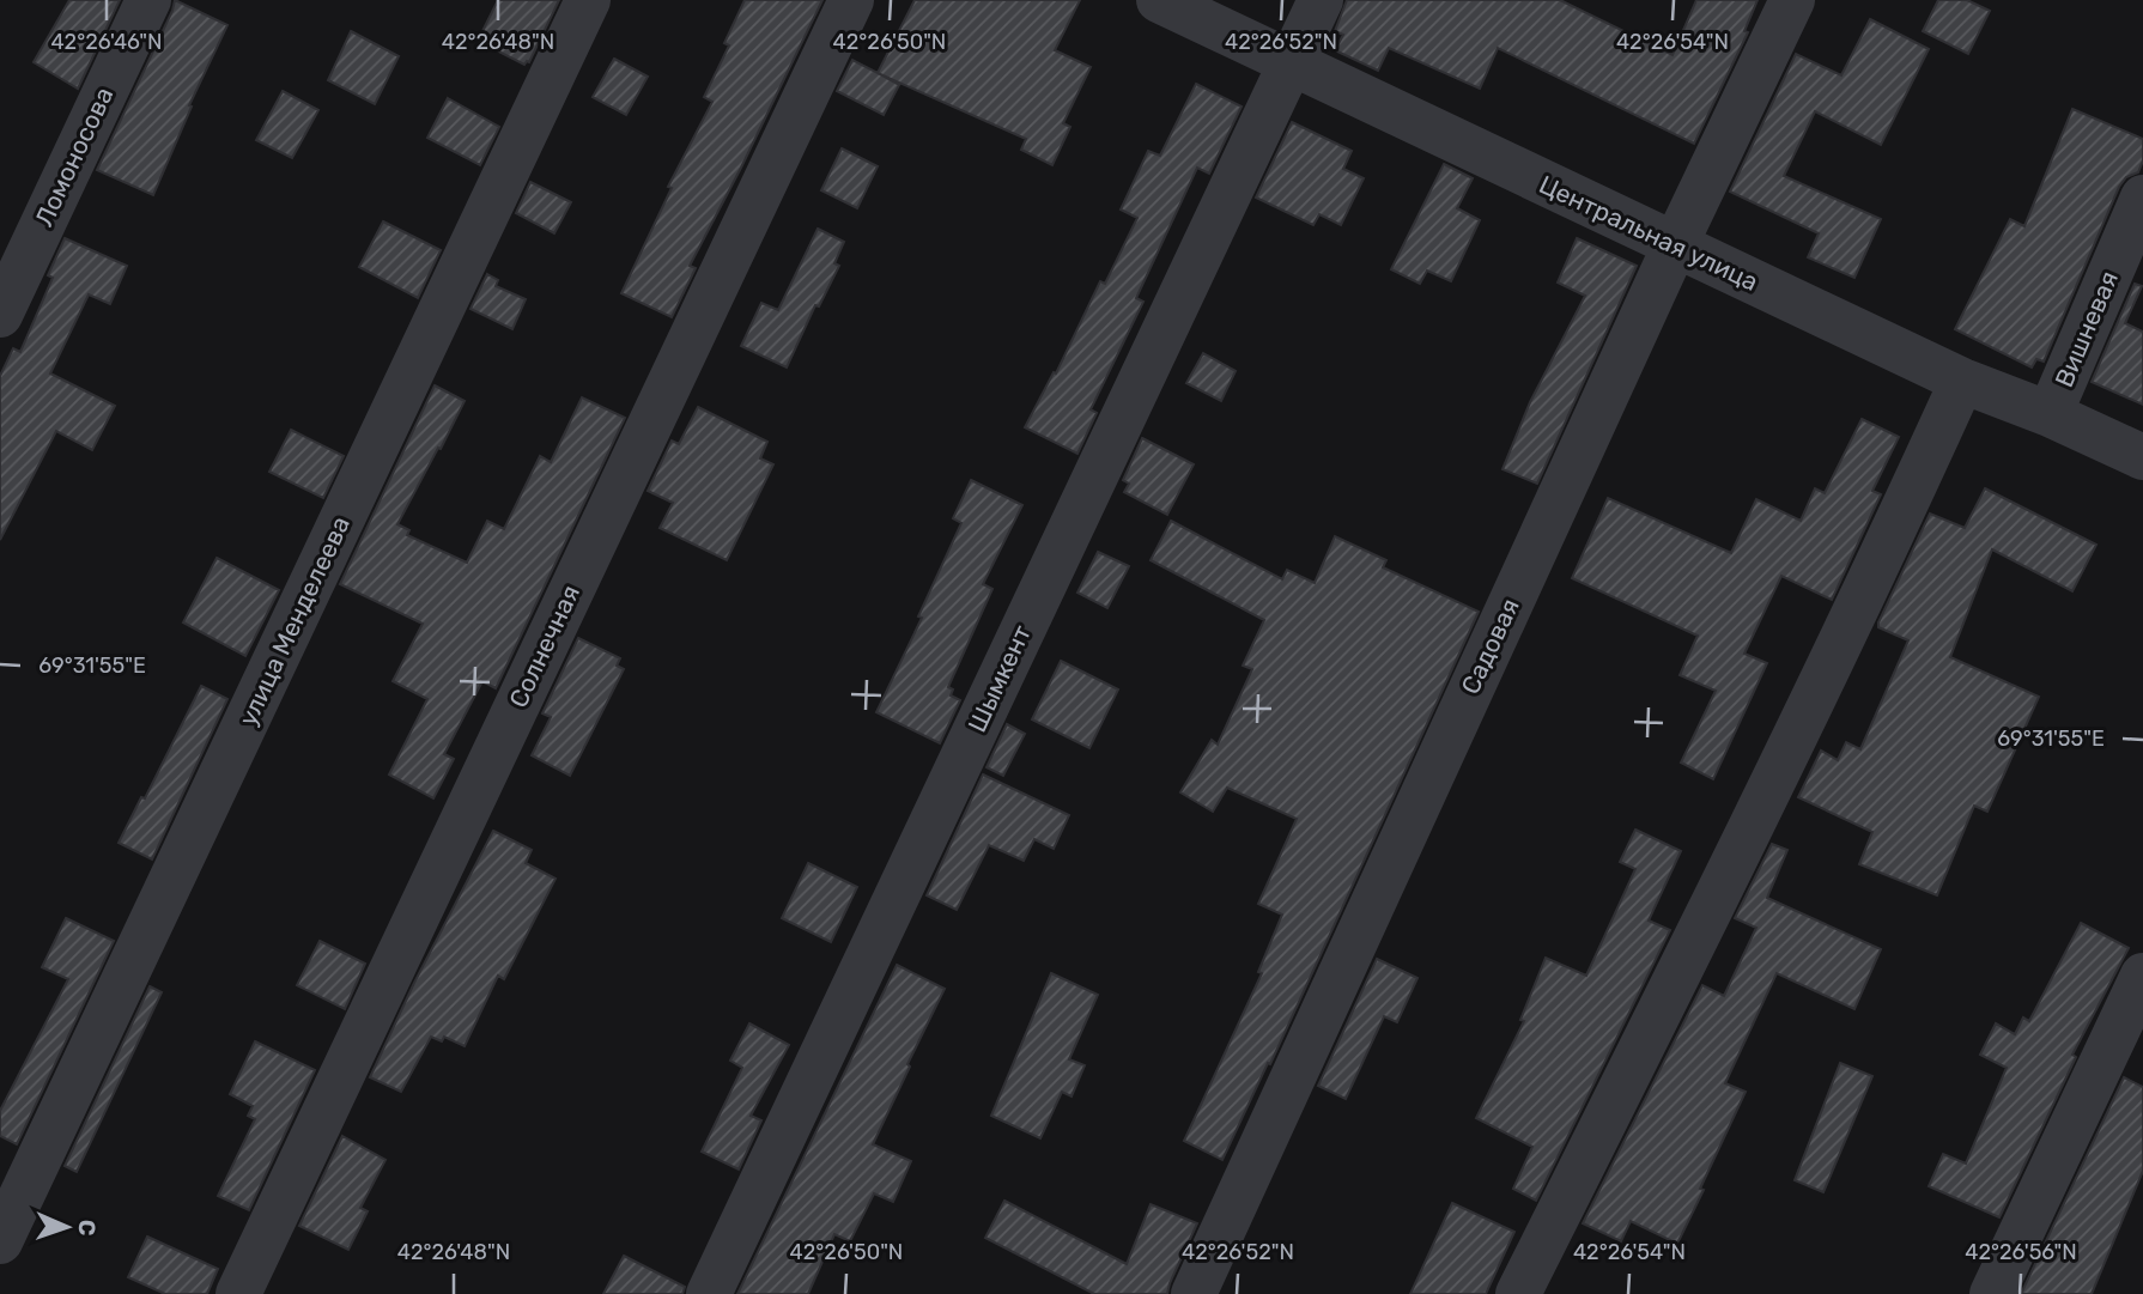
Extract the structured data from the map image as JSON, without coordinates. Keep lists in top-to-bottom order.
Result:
{
  "streets": {
    "street": [
      "Ломоносова",
      "Центральная улица",
      "Вишневая",
      "улица Менделеева",
      "Солнечная",
      "Садовая",
      "Шымкент"
    ]
  },
  "crossings": [
    ["Центральная улица", "Вишневая"],
    ["Центральная улица", "Садовая"],
    ["Центральная улица", "Шымкент"]
  ],
  "north": "right",
  "coordinates": [
    "42°26'46\"N",
    "42°26'48\"N",
    "42°26'50\"N",
    "42°26'52\"N",
    "42°26'54\"N",
    "69°31'55\"E",
    "42°26'56\"N"
  ]
}
